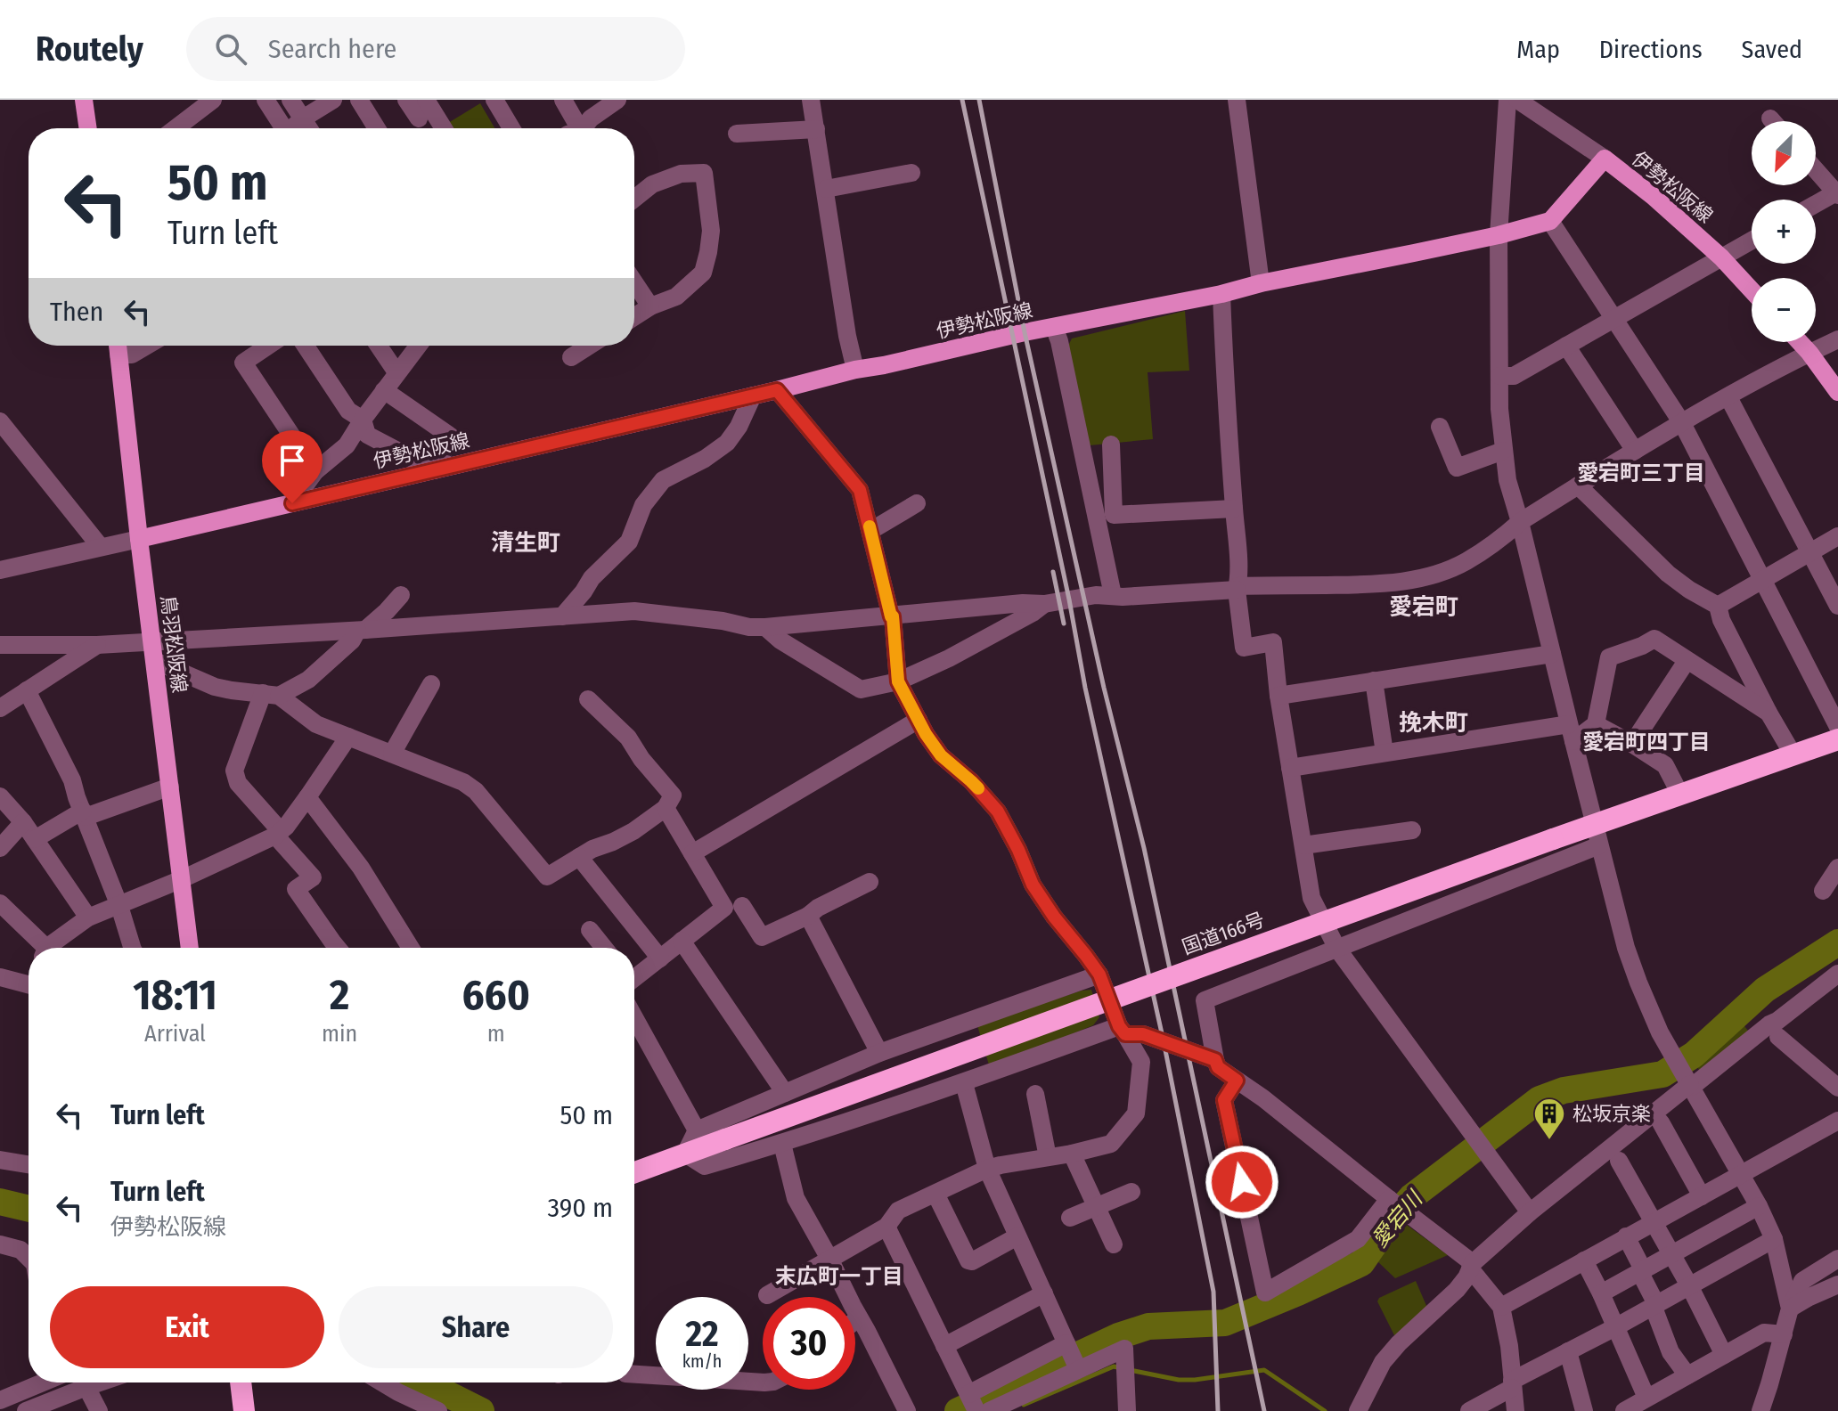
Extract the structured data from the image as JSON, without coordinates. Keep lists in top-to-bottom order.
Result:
{
  "streets": {
    "highway": ["国道166号"],
    "main road": ["伊勢松阪線", "鳥羽松阪線"]
  },
  "crossings": [
    ["伊勢松阪線", "鳥羽松阪線"]
  ],
  "districts": [
    "愛宕町三丁目",
    "清生町",
    "愛宕町",
    "挽木町",
    "愛宕町四丁目",
    "末広町一丁目"
  ],
  "water": ["愛宕川"],
  "places": {
    "building": ["松坂京楽"]
  },
  "north": "bottom left",
  "page": {
    "header": "Routely",
    "search": "Search here",
    "nav": ["Map", "Directions", "Saved"],
    "map_buttons": ["+", "−"],
    "turn": ["50 m", "Turn left"],
    "then": "Then",
    "eta": [
      "18:11",
      "Arrival",
      "2",
      "min",
      "660",
      "m"
    ],
    "list": [
      {
        "name": "Turn left",
        "value": "50 m"
      },
      {
        "name": "Turn left",
        "note": "伊勢松阪線",
        "value": "390 m"
      }
    ],
    "buttons": ["Exit", "Share"],
    "speed": "22 km/h",
    "limit": "30"
  }
}
